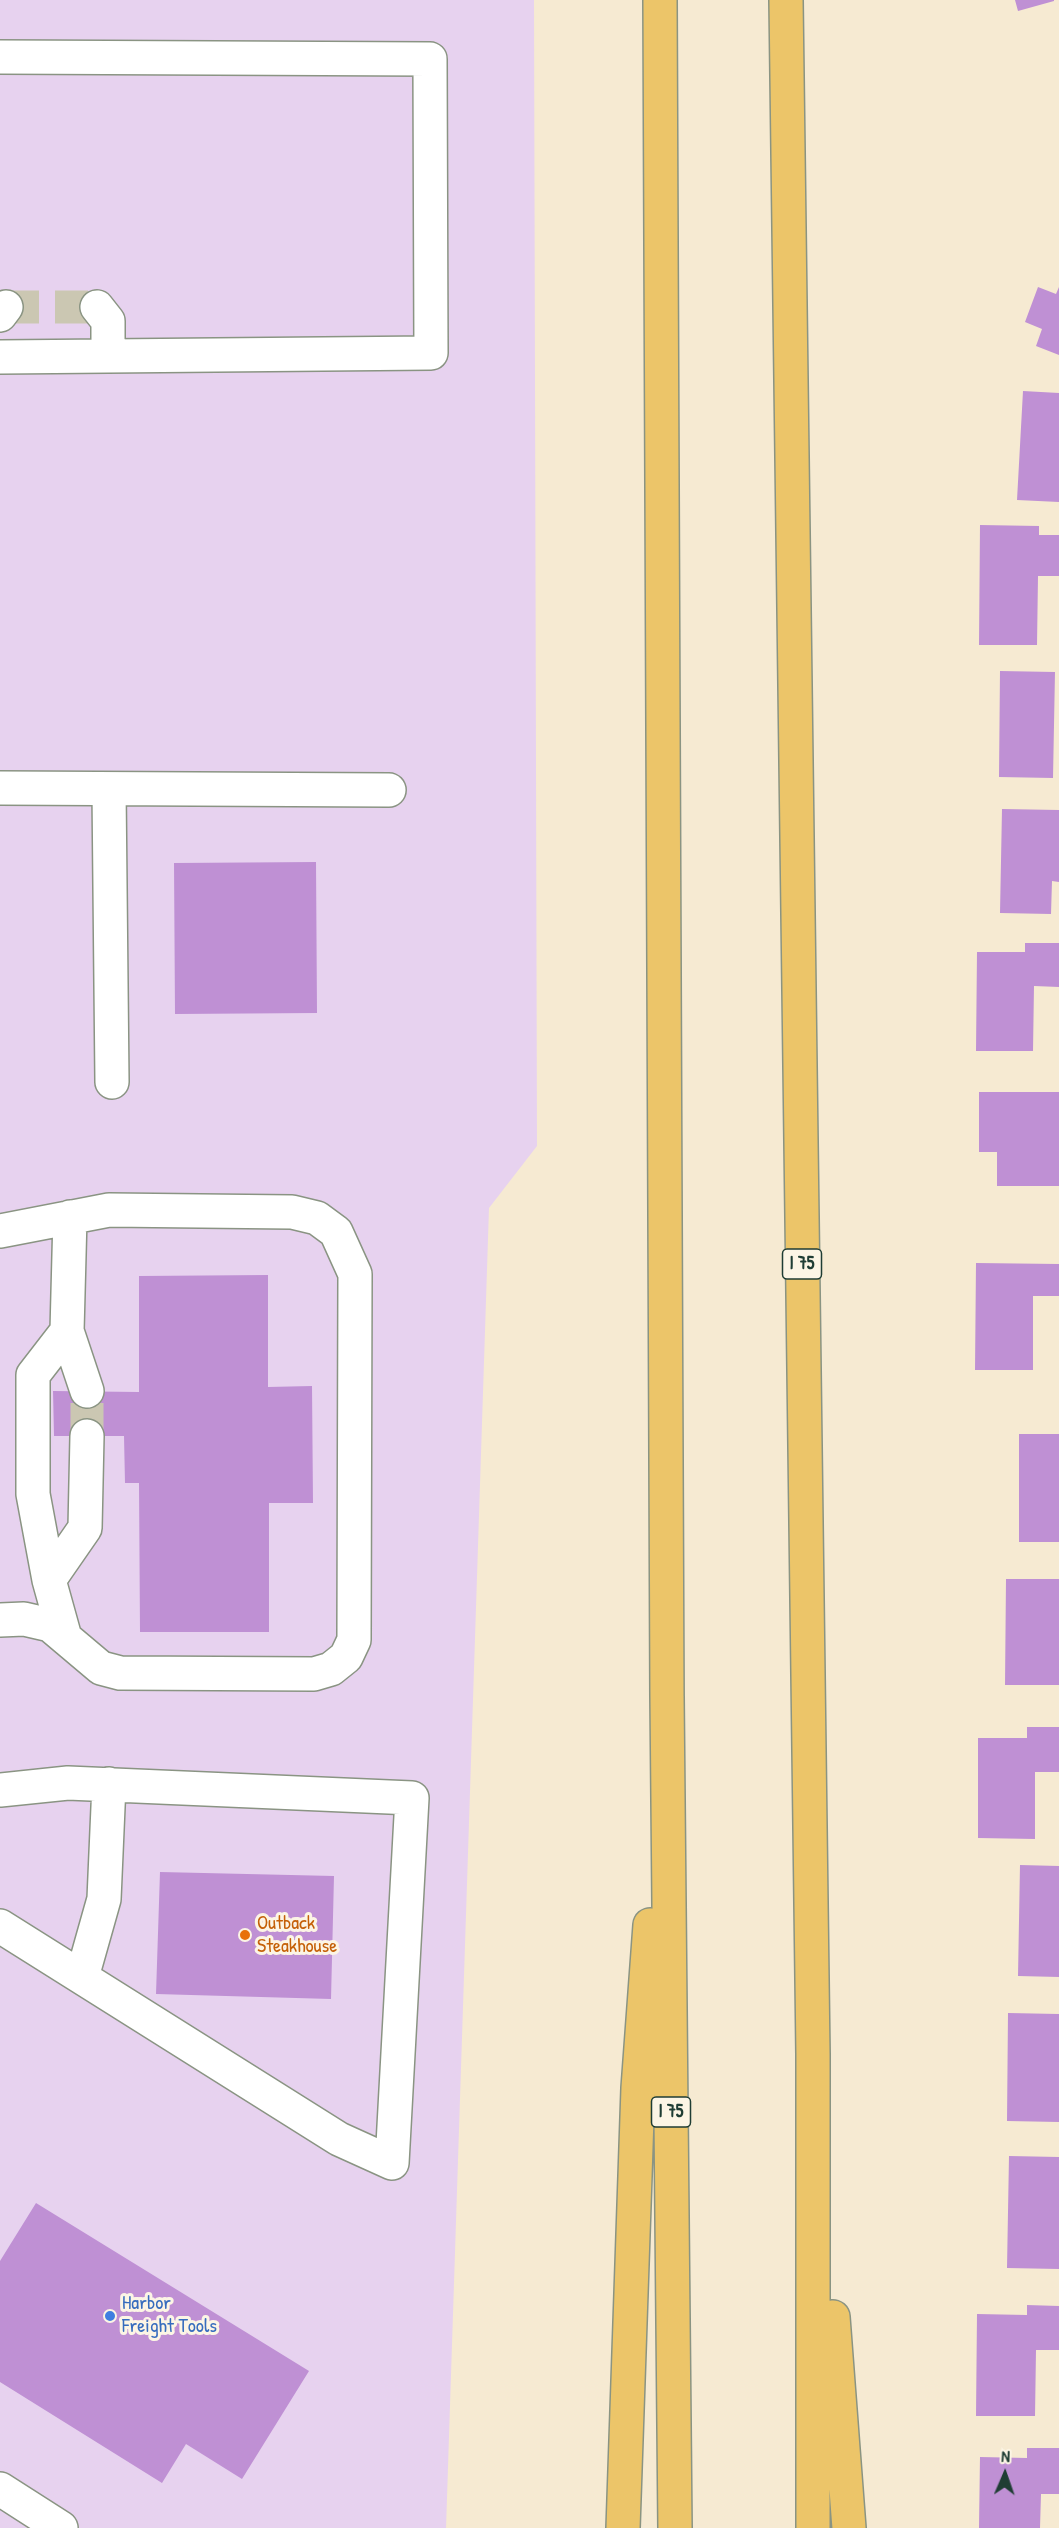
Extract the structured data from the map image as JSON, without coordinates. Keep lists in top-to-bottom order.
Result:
{
  "streets": {
    "highway": ["I 75"]
  },
  "places": ["Outback Steakhouse", "Harbor Freight Tools"],
  "north": "top"
}
